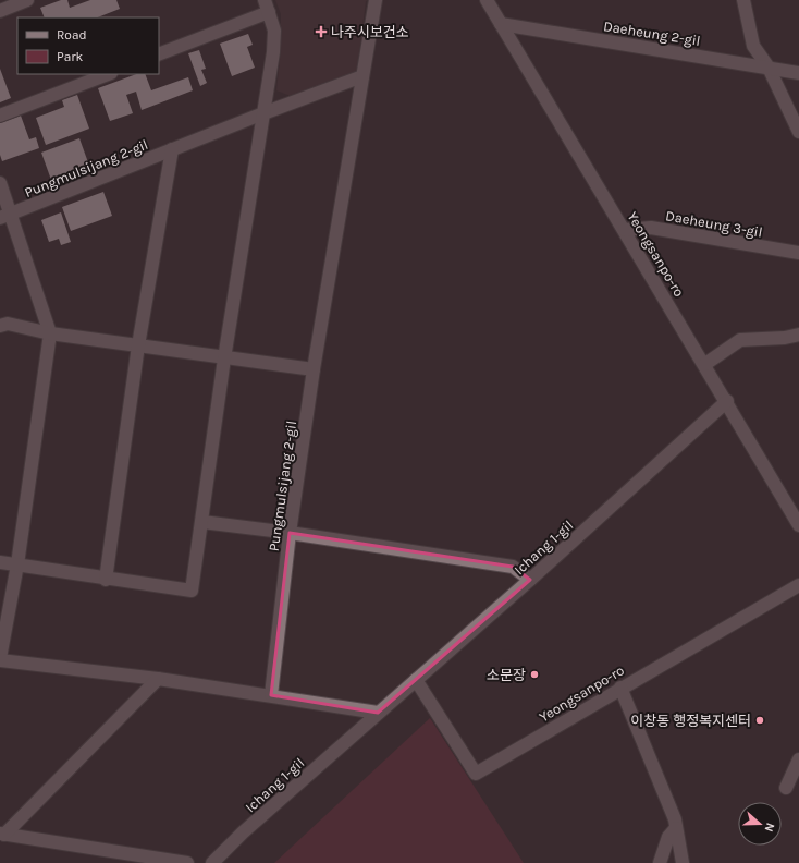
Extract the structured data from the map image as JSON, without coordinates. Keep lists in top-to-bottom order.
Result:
{
  "streets": {
    "street": [
      "Daeheung 2-gil",
      "Pungmulsijang 2-gil",
      "Daeheung 3-gil",
      "Yeongsanpo-ro",
      "Ichang 1-gil"
    ]
  },
  "crossings": [
    ["Daeheung 2-gil", "Yeongsanpo-ro"],
    ["Daeheung 3-gil", "Yeongsanpo-ro"],
    ["Yeongsanpo-ro", "Ichang 1-gil"]
  ],
  "places": {
    "health": ["나주시보건소"],
    "other": ["소문장", "이창동 행정복지센터"]
  },
  "legend": ["Road", "Park"],
  "north": "right"
}
